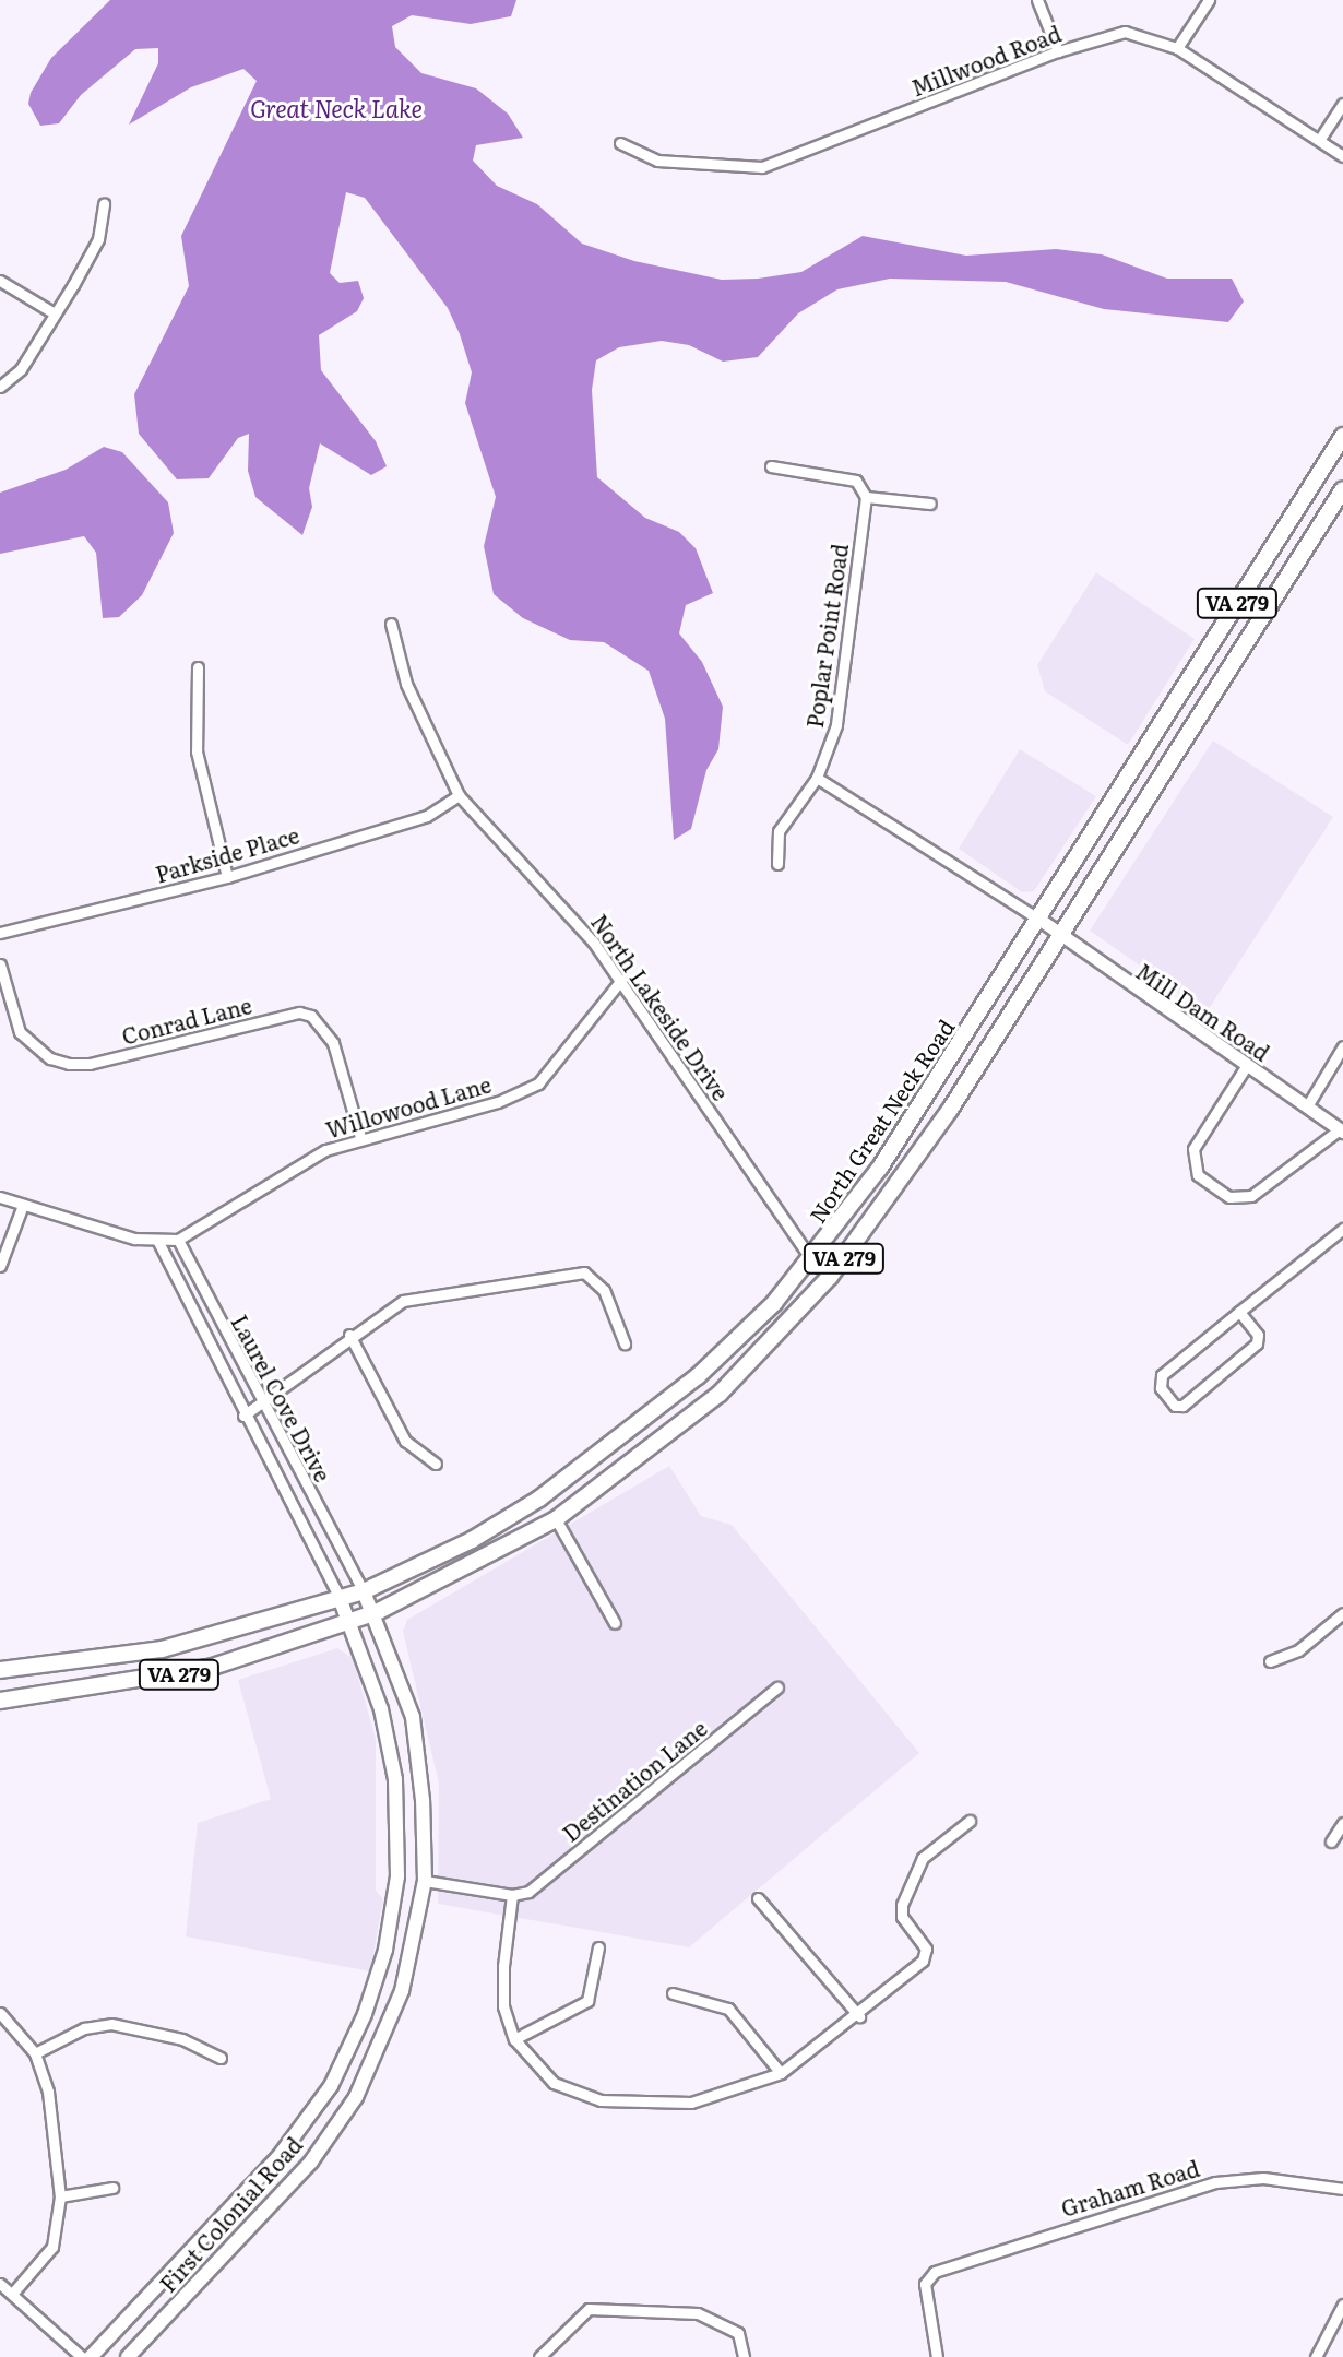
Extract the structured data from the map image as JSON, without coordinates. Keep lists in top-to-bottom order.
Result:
{
  "streets": {
    "main road": ["VA 279", "North Great Neck Road", "First Colonial Road"],
    "street": [
      "Millwood Road",
      "Poplar Point Road",
      "Parkside Place",
      "North Lakeside Drive",
      "Mill Dam Road",
      "Conrad Lane",
      "Willowood Lane",
      "Laurel Cove Drive",
      "Destination Lane",
      "Graham Road"
    ]
  },
  "crossings": [
    ["VA 279", "North Lakeside Drive"],
    ["VA 279", "Mill Dam Road"],
    ["VA 279", "First Colonial Road"],
    ["Parkside Place", "North Lakeside Drive"],
    ["North Lakeside Drive", "Willowood Lane"],
    ["North Lakeside Drive", "North Great Neck Road"],
    ["Mill Dam Road", "North Great Neck Road"],
    ["Conrad Lane", "Willowood Lane"],
    ["Willowood Lane", "Laurel Cove Drive"],
    ["North Great Neck Road", "Laurel Cove Drive"],
    ["North Great Neck Road", "First Colonial Road"],
    ["Laurel Cove Drive", "First Colonial Road"]
  ],
  "water": ["Great Neck Lake"]
}
